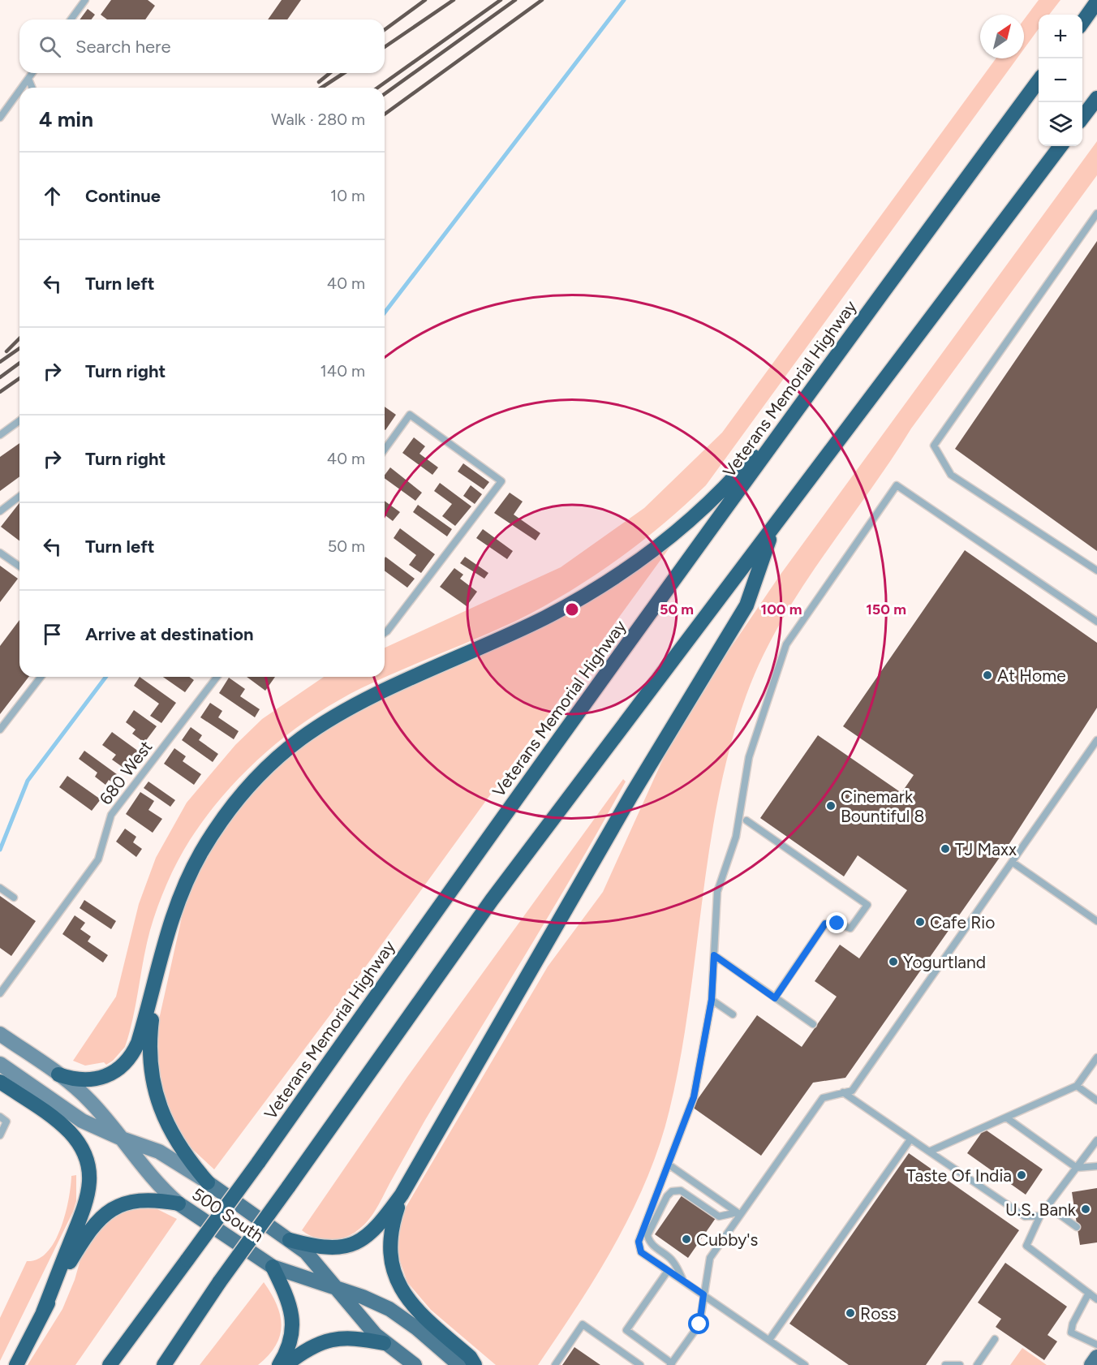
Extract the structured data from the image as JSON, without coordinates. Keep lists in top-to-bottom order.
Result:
{
  "streets": {
    "highway": ["Veterans Memorial Highway"],
    "main road": ["500 South"],
    "lane": ["680 West"]
  },
  "places": [
    "At Home",
    "Cinemark Bountiful 8",
    "TJ Maxx",
    "Cafe Rio",
    "Yogurtland",
    "Taste Of India",
    "U.S. Bank",
    "Cubby's",
    "Ross"
  ],
  "north": "top right",
  "page": {
    "map_buttons": ["+", "−"],
    "search": "Search here",
    "heading": ["4 min", "Walk · 280 m"],
    "list": [
      ["Continue", "10 m"],
      ["Turn left", "40 m"],
      ["Turn right", "140 m"],
      ["Turn right", "40 m"],
      ["Turn left", "50 m"],
      "Arrive at destination"
    ]
  },
  "rings": ["50 m", "100 m", "150 m"]
}
